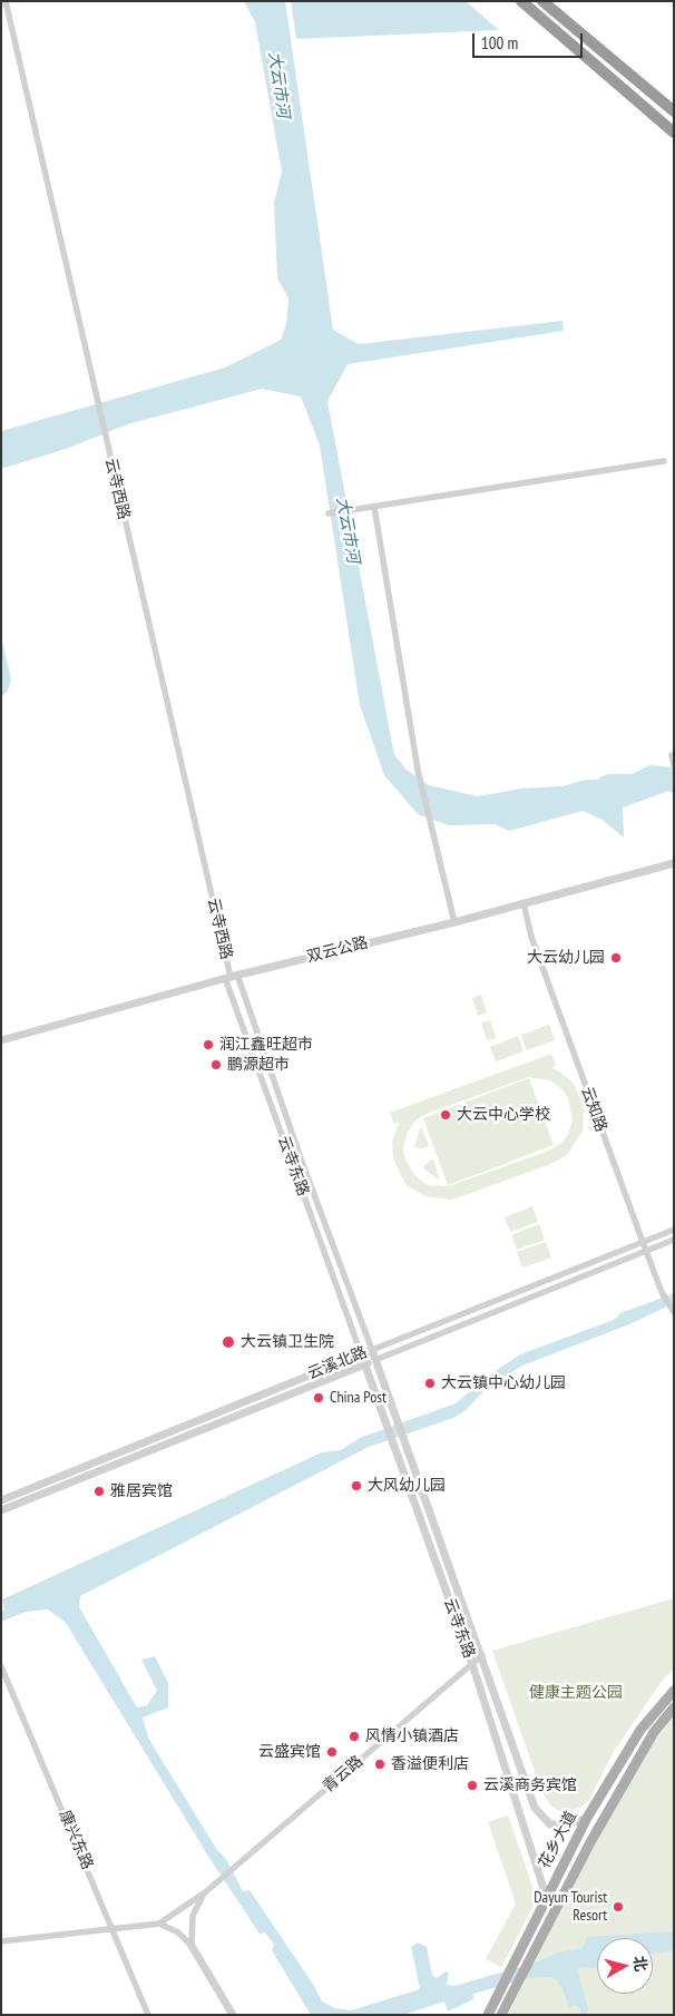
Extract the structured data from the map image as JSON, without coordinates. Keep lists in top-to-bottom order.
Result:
{
  "streets": {
    "main road": ["花乡大道"],
    "street": [
      "云寺西路",
      "双云公路",
      "云知路",
      "云寺东路",
      "云溪北路",
      "青云路",
      "康兴东路"
    ]
  },
  "crossings": [
    ["云寺西路", "双云公路"],
    ["云寺西路", "云寺东路"],
    ["双云公路", "云知路"],
    ["双云公路", "云寺东路"],
    ["云知路", "云溪北路"],
    ["云寺东路", "云溪北路"],
    ["云寺东路", "青云路"],
    ["云寺东路", "花乡大道"],
    ["青云路", "康兴东路"]
  ],
  "water": ["大云市河"],
  "parks": ["健康主题公园"],
  "places": [
    "大云幼儿园",
    "润江鑫旺超市",
    "鹏源超市",
    "大云中心学校",
    "大云镇卫生院",
    "大云镇中心幼儿园",
    "China Post",
    "大风幼儿园",
    "雅居宾馆",
    "风情小镇酒店",
    "云盛宾馆",
    "香溢便利店",
    "云溪商务宾馆",
    "Dayun Tourist Resort"
  ],
  "scale_bar": "100 m",
  "north": "right"
}
